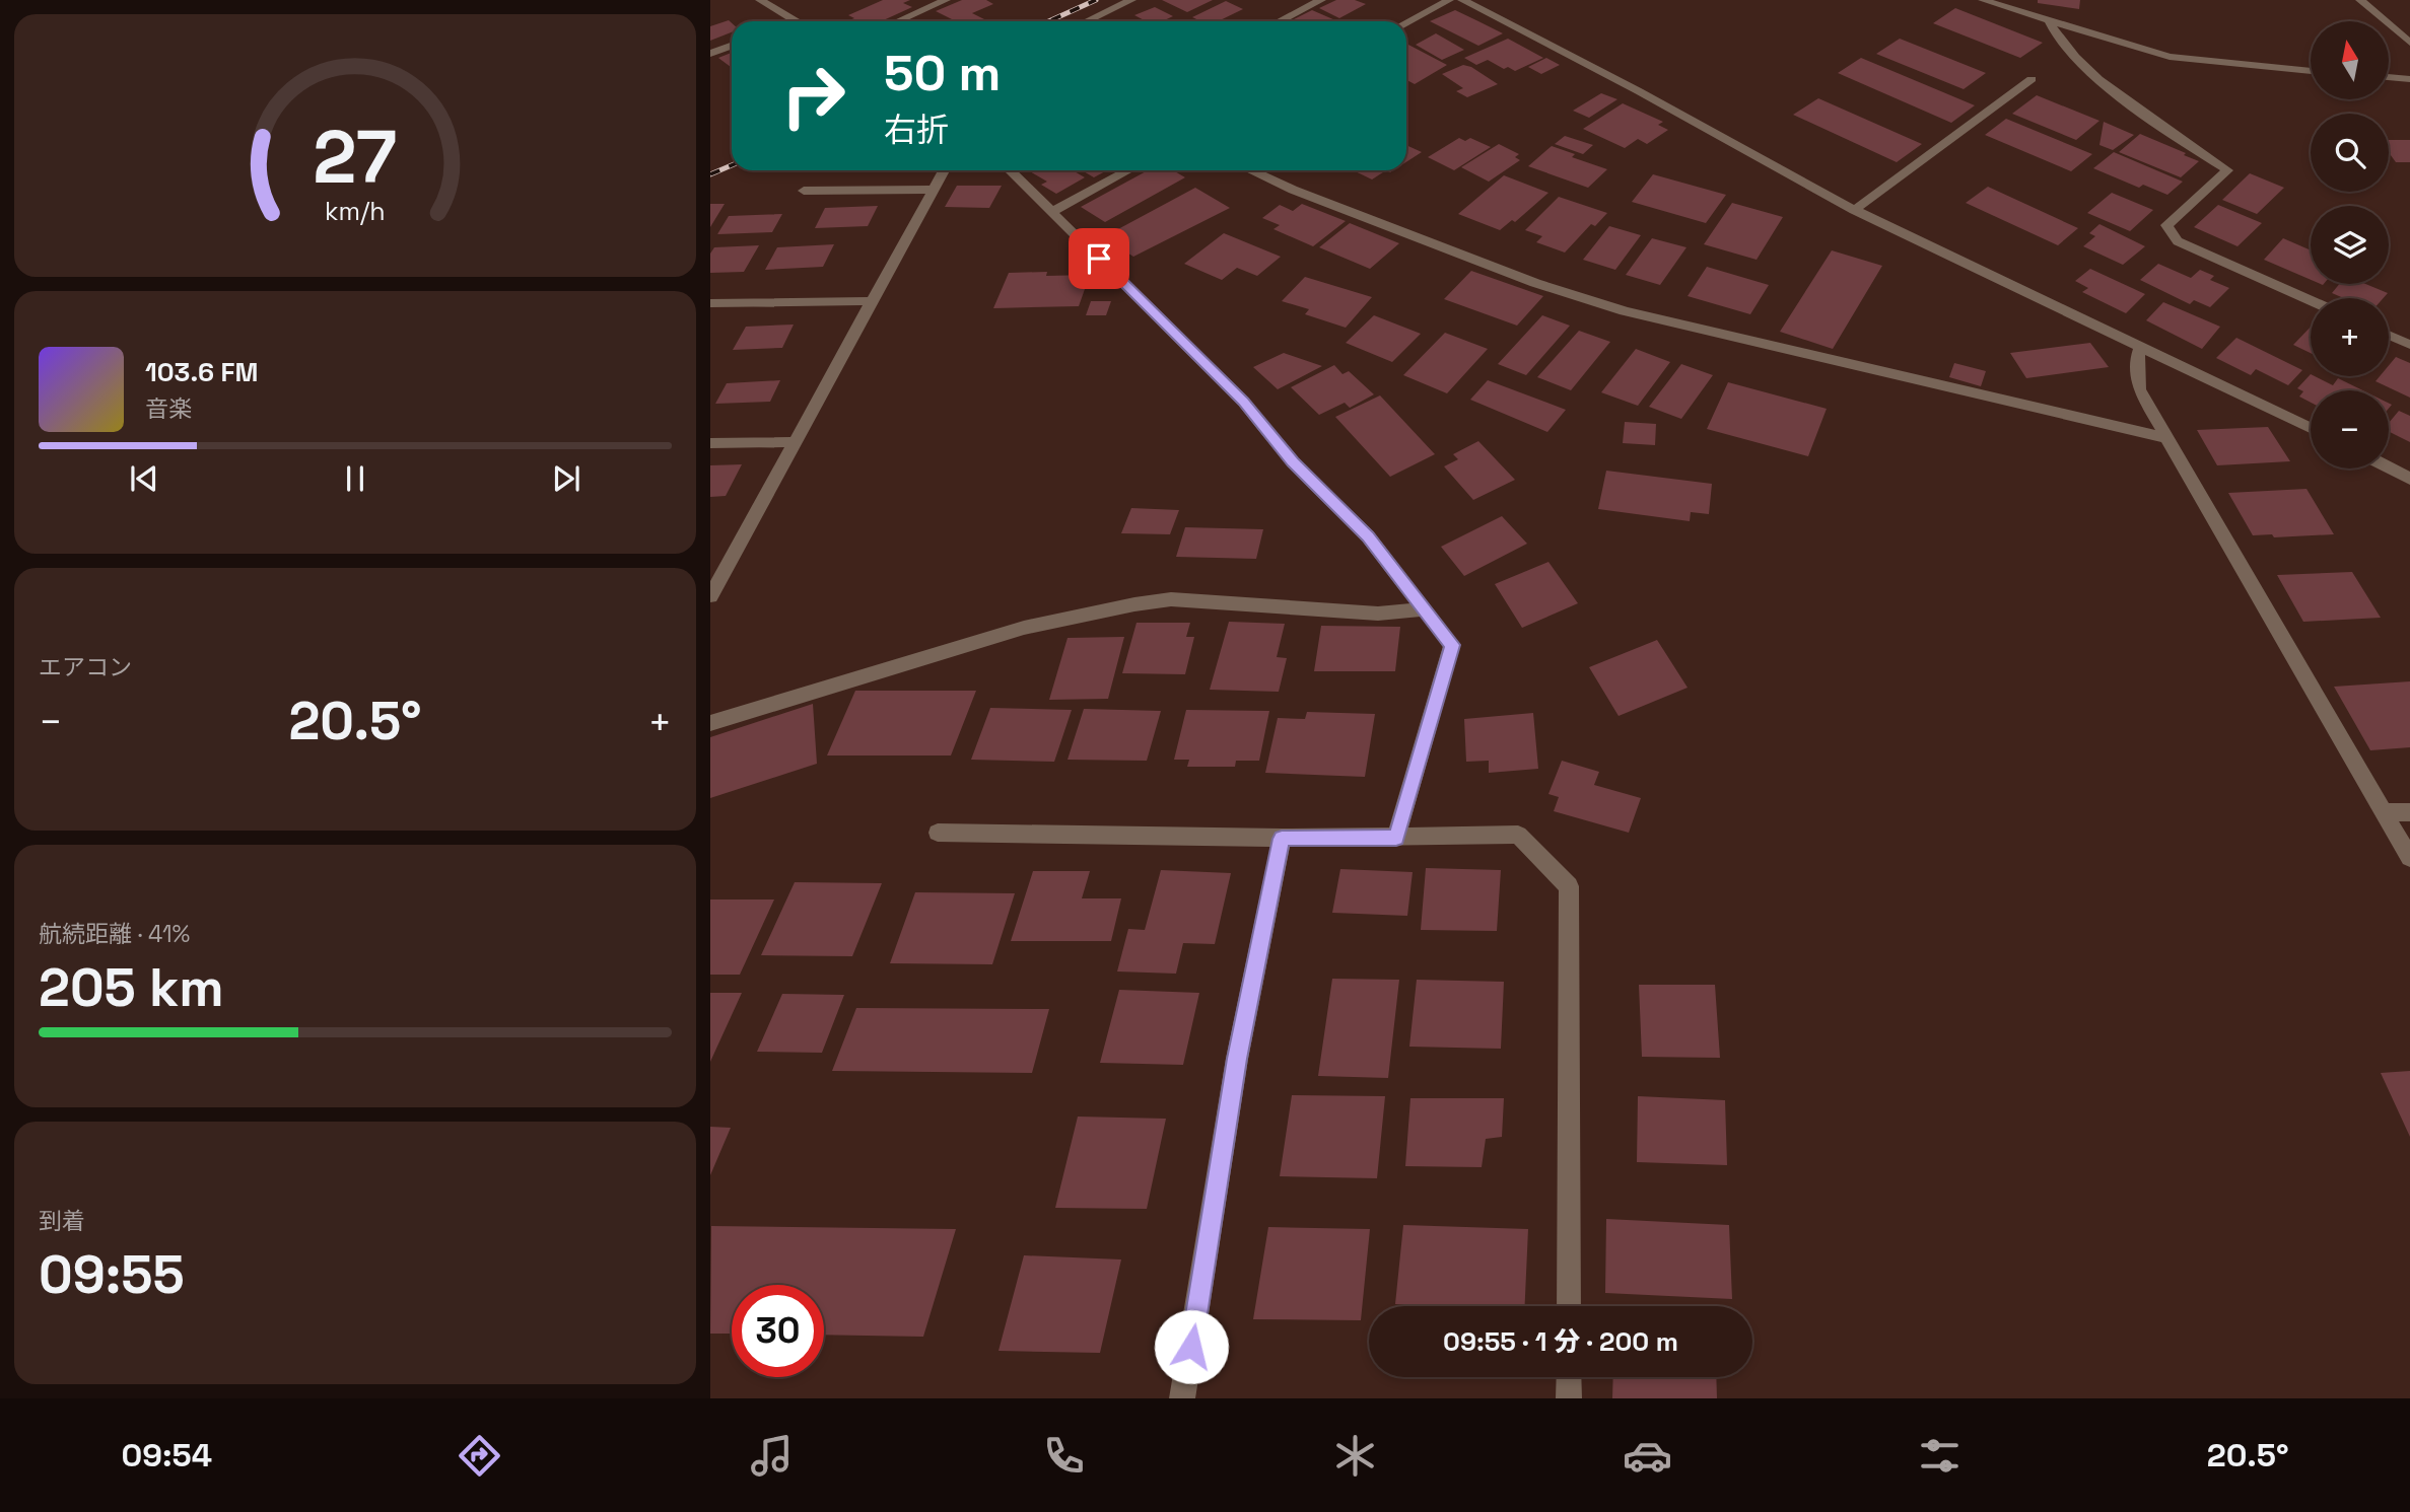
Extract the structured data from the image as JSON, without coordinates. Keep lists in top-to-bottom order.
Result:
{
  "north": "top",
  "page": {
    "map_buttons": ["+", "−"],
    "turn": ["50 m", "右折"],
    "song": ["103.6 FM", "音楽"],
    "tile": [
      "エアコン",
      ["航続距離 · 41%", "205 km"],
      ["到着", "09:55"]
    ],
    "heat": ["−", "20.5°", "+"],
    "limit": "30",
    "trip": "09:55 · 1 分 · 200 m",
    "tabs": ["09:54", "20.5°"],
    "gauge": ["27", "km/h"]
  }
}
